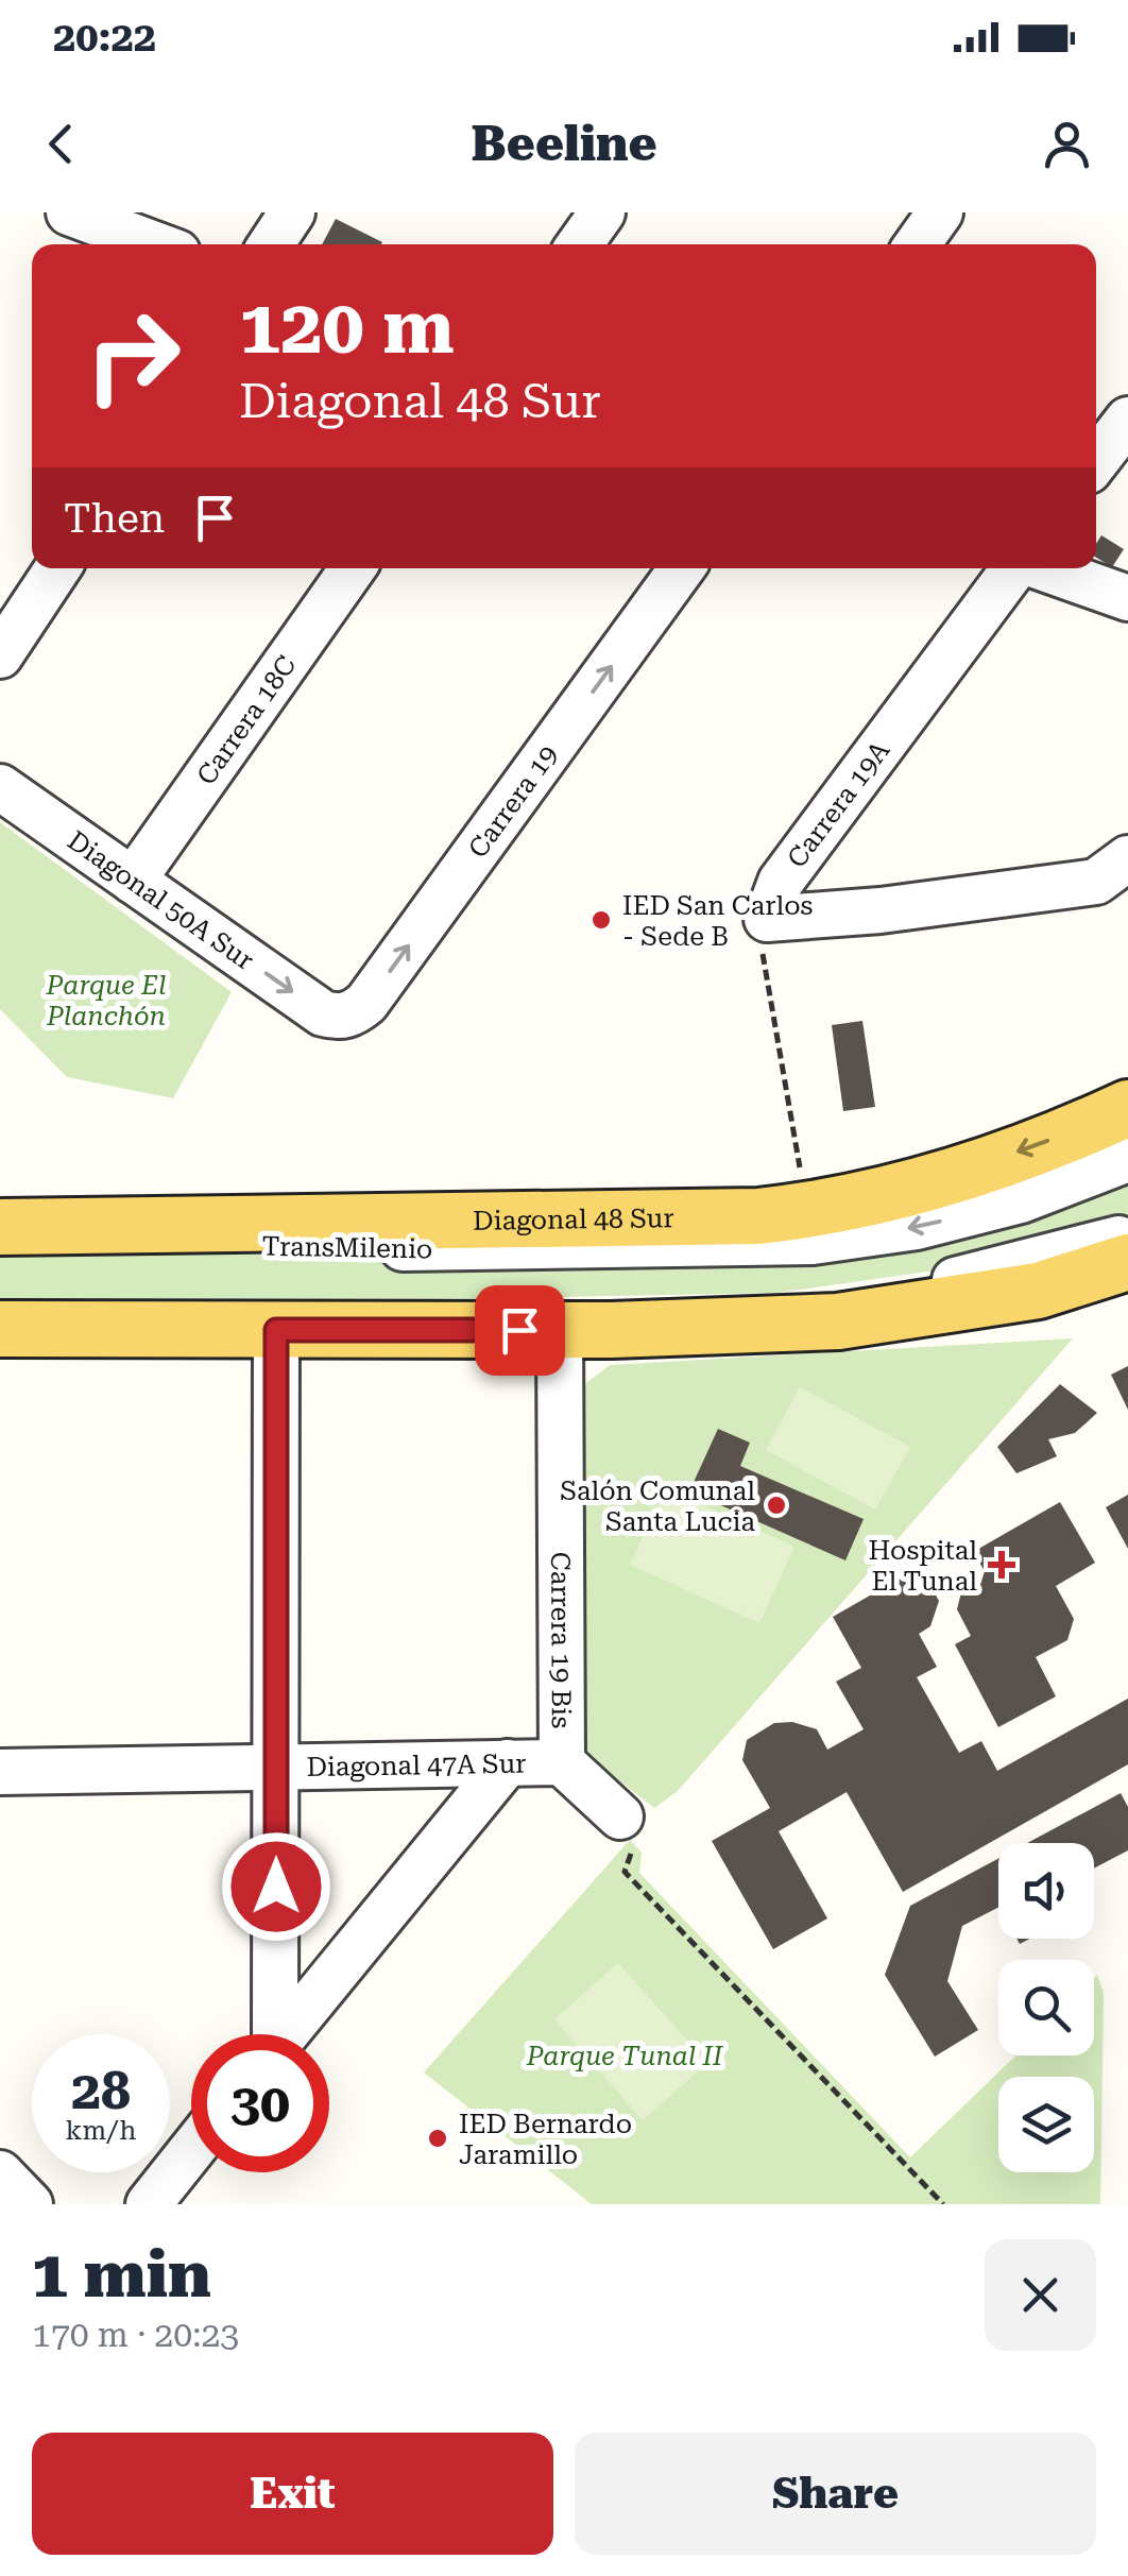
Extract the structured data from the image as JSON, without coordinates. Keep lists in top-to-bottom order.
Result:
{
  "streets": {
    "main road": ["Diagonal 48 Sur"],
    "street": [
      "Carrera 18C",
      "Carrera 19",
      "Carrera 19A",
      "Diagonal 50A Sur",
      "TransMilenio",
      "Carrera 19 Bis",
      "Diagonal 47A Sur"
    ]
  },
  "crossings": [
    ["Carrera 18C", "Diagonal 50A Sur"],
    ["Carrera 19", "Diagonal 50A Sur"],
    ["Carrera 19 Bis", "Diagonal 47A Sur"]
  ],
  "one_way": ["Carrera 19", "Diagonal 50A Sur"],
  "parks": ["Parque El Planchón", "Parque Tunal II"],
  "places": {
    "other": ["IED San Carlos - Sede B", "Salón Comunal Santa Lucia", "IED Bernardo Jaramillo"],
    "health": ["Hospital El Tunal"]
  },
  "page": {
    "status": "20:22",
    "header": "Beeline",
    "turn": ["120 m", "Diagonal 48 Sur"],
    "then": "Then",
    "speed": "28 km/h",
    "limit": "30",
    "heading": ["1 min", "170 m · 20:23"],
    "buttons": ["Exit", "Share"]
  }
}
